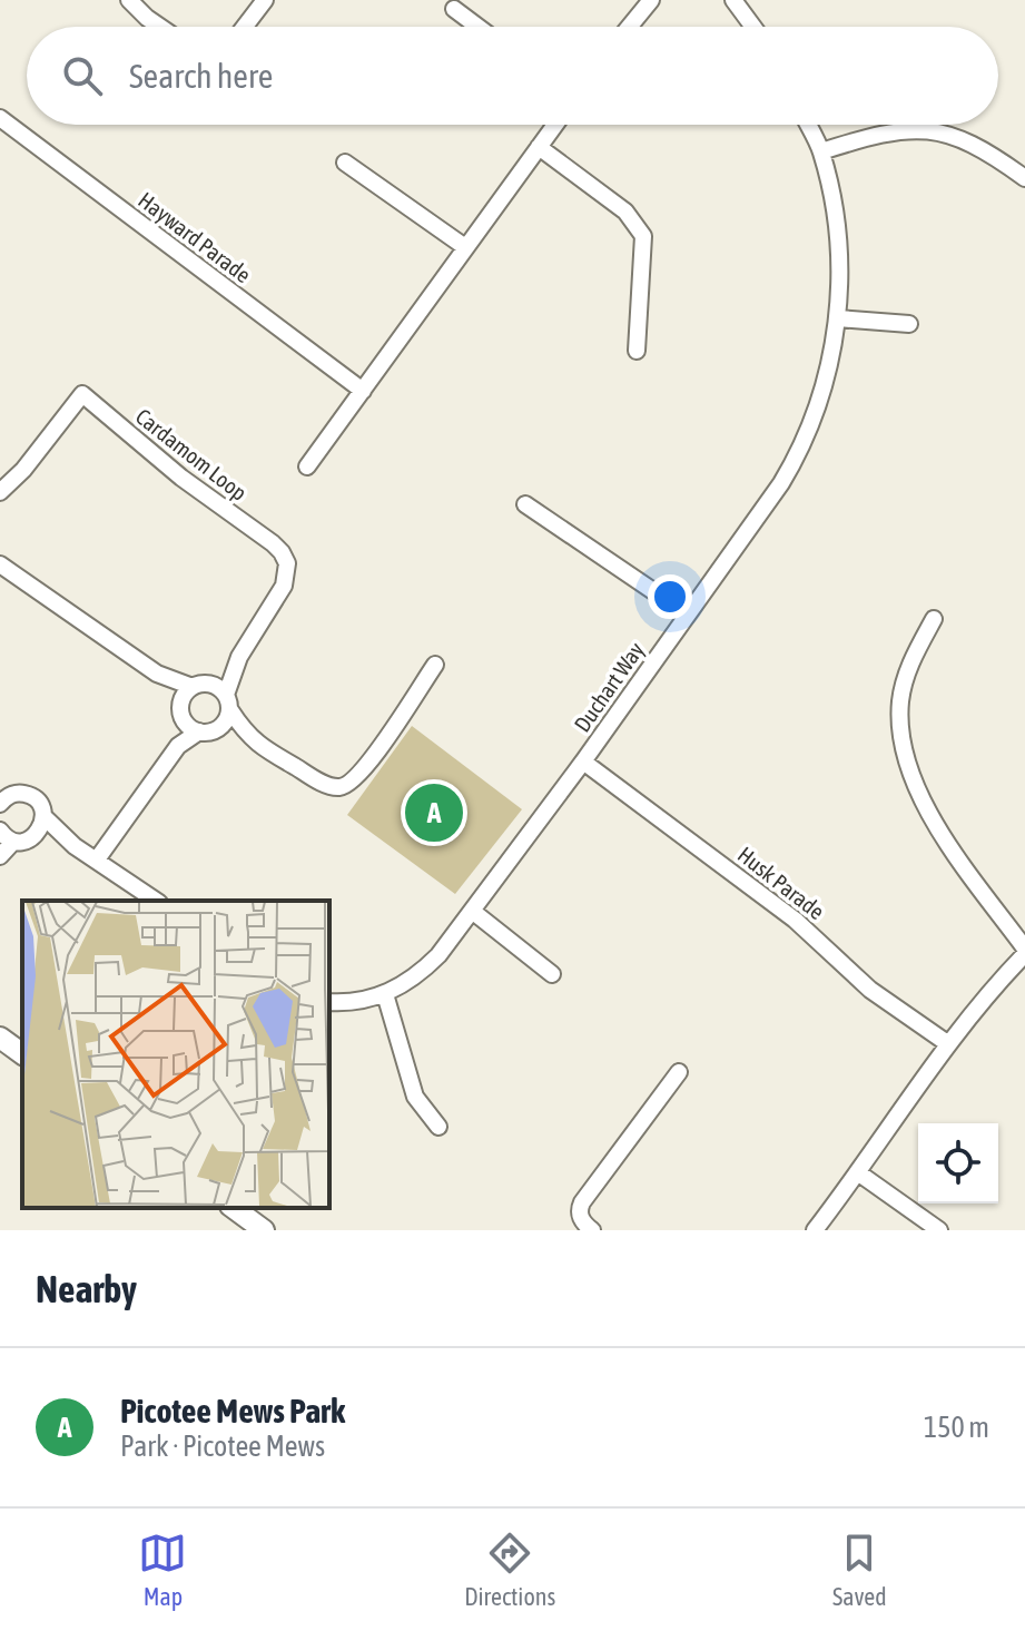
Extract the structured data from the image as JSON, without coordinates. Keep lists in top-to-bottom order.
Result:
{
  "streets": {
    "street": [
      "Hayward Parade",
      "Cardamom Loop",
      "Duchart Way",
      "Husk Parade"
    ]
  },
  "crossings": [
    ["Duchart Way", "Husk Parade"]
  ],
  "page": {
    "search": "Search here",
    "pins": "A",
    "heading": "Nearby",
    "list": [
      {
        "mark": "A",
        "name": "Picotee Mews Park",
        "note": "Park · Picotee Mews",
        "value": "150 m"
      }
    ],
    "nav": ["Map", "Directions", "Saved"]
  }
}
